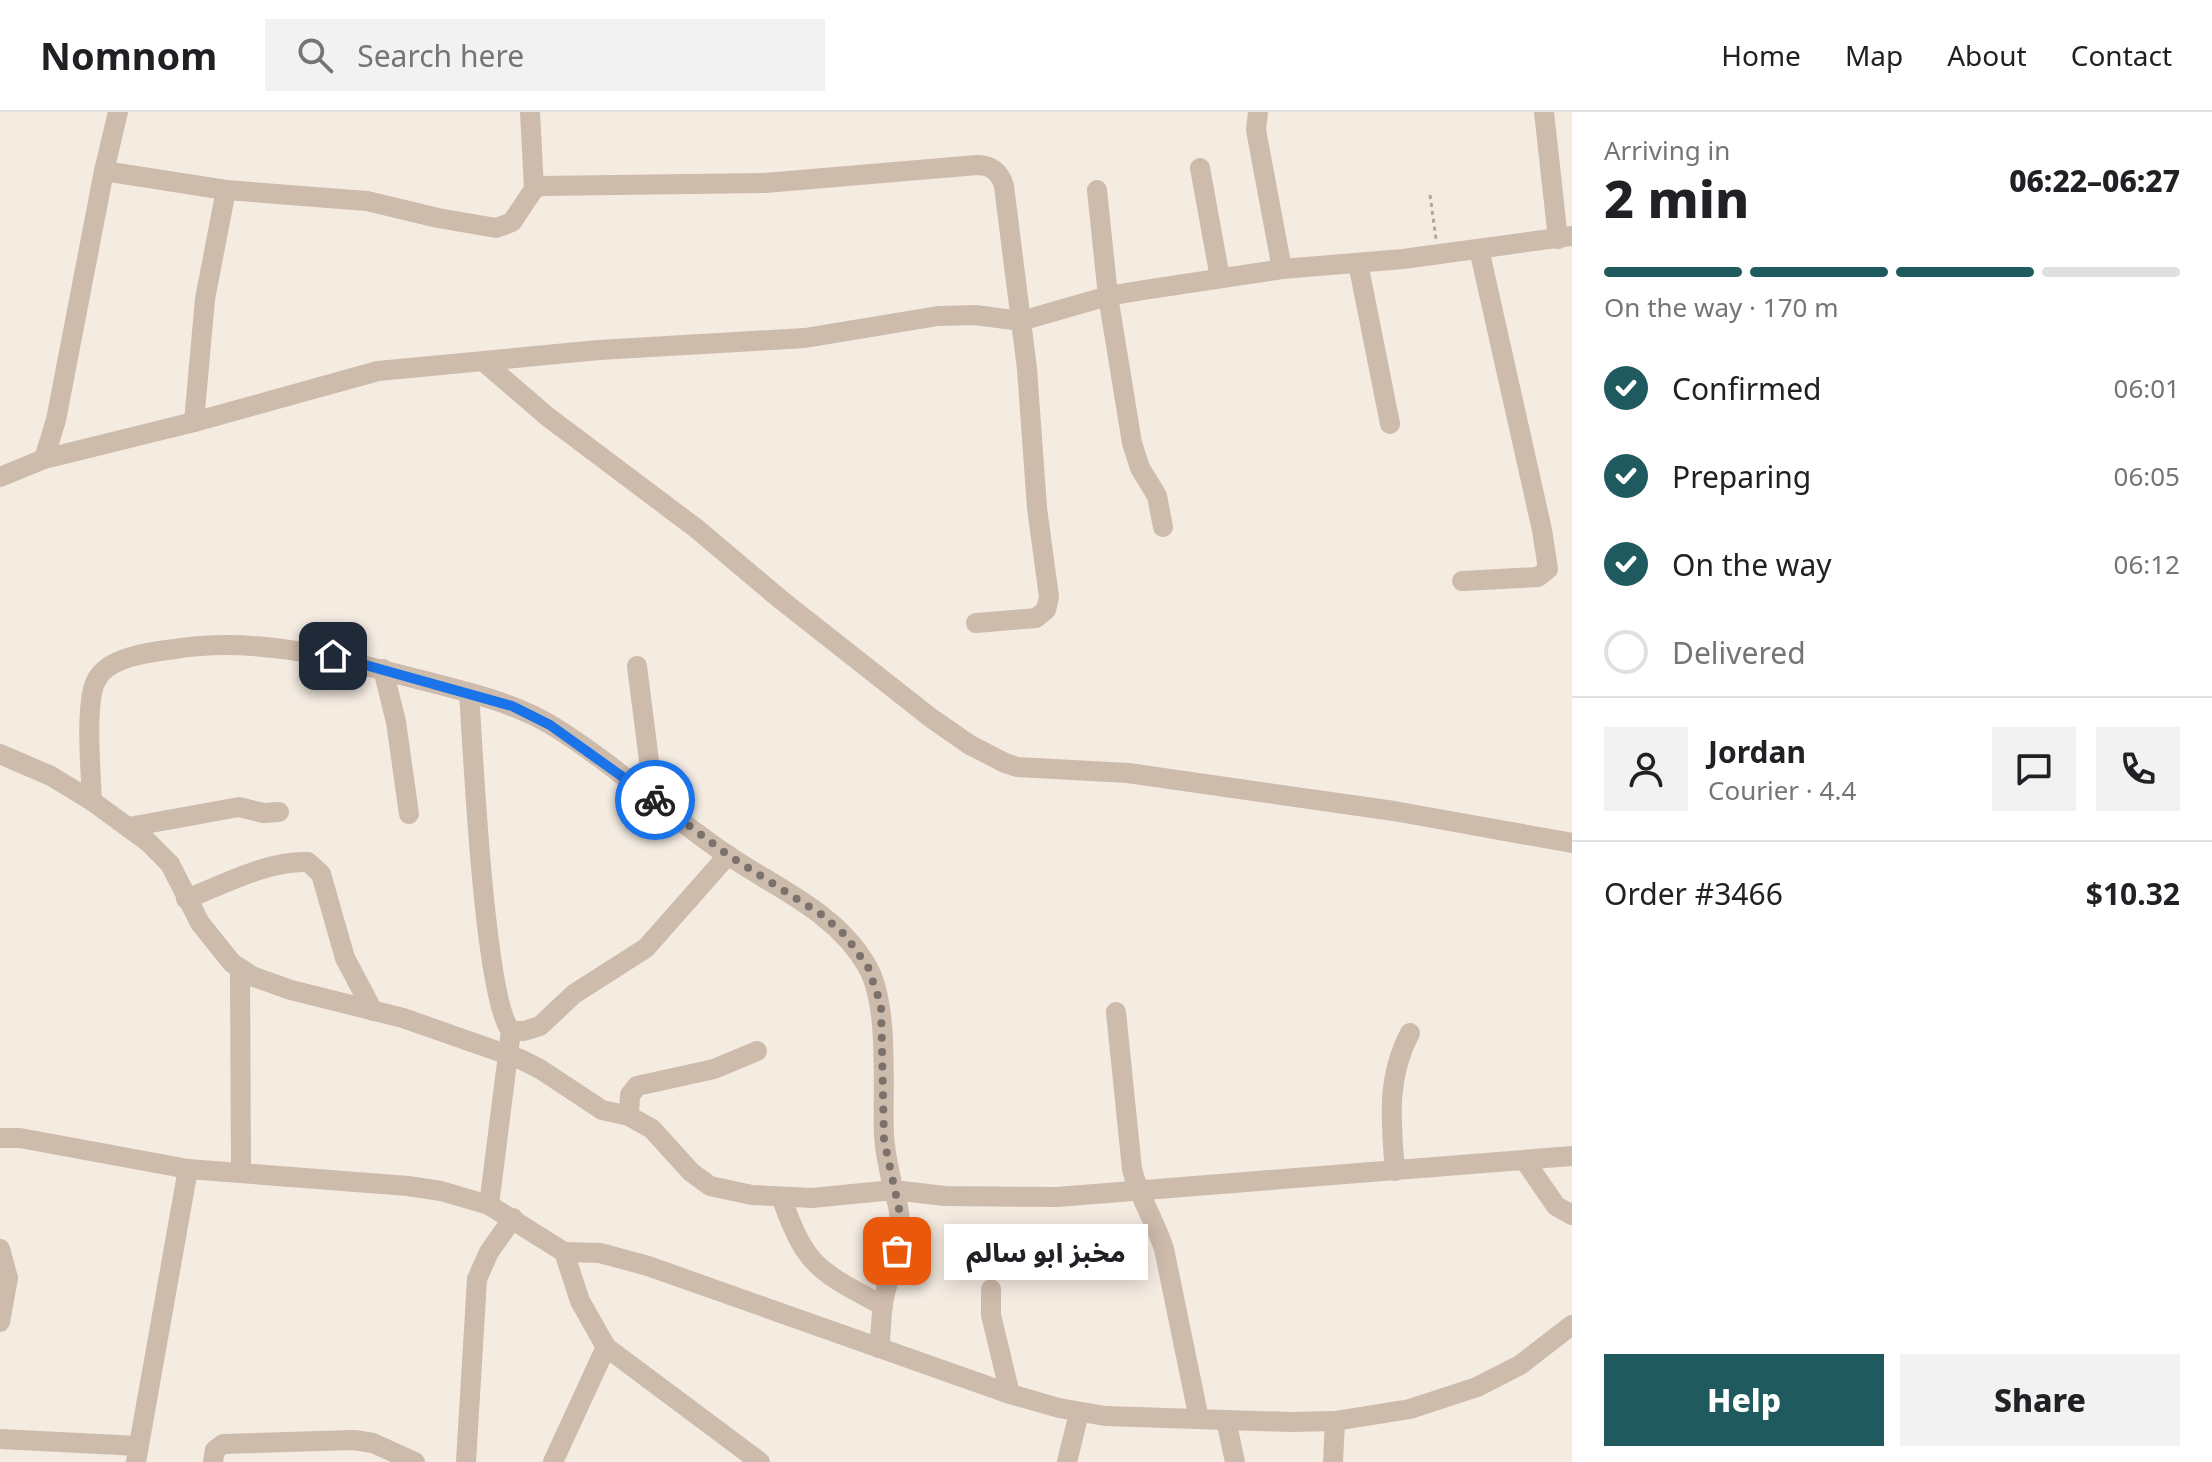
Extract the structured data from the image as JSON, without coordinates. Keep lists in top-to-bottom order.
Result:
{
  "places": ["مخبز ابو سالم"],
  "page": {
    "header": "Nomnom",
    "search": "Search here",
    "nav": [
      "Home",
      "Map",
      "About",
      "Contact"
    ],
    "heading": ["2 min", "Arriving in", "06:22–06:27"],
    "panel": [
      "Jordan",
      "Courier · 4.4",
      "Order #3466",
      "$10.32"
    ],
    "bar": "On the way · 170 m",
    "list": [
      ["Confirmed", "06:01"],
      ["Preparing", "06:05"],
      ["On the way", "06:12"],
      "Delivered"
    ],
    "bubble": "مخبز ابو سالم",
    "buttons": ["Help", "Share"]
  }
}
